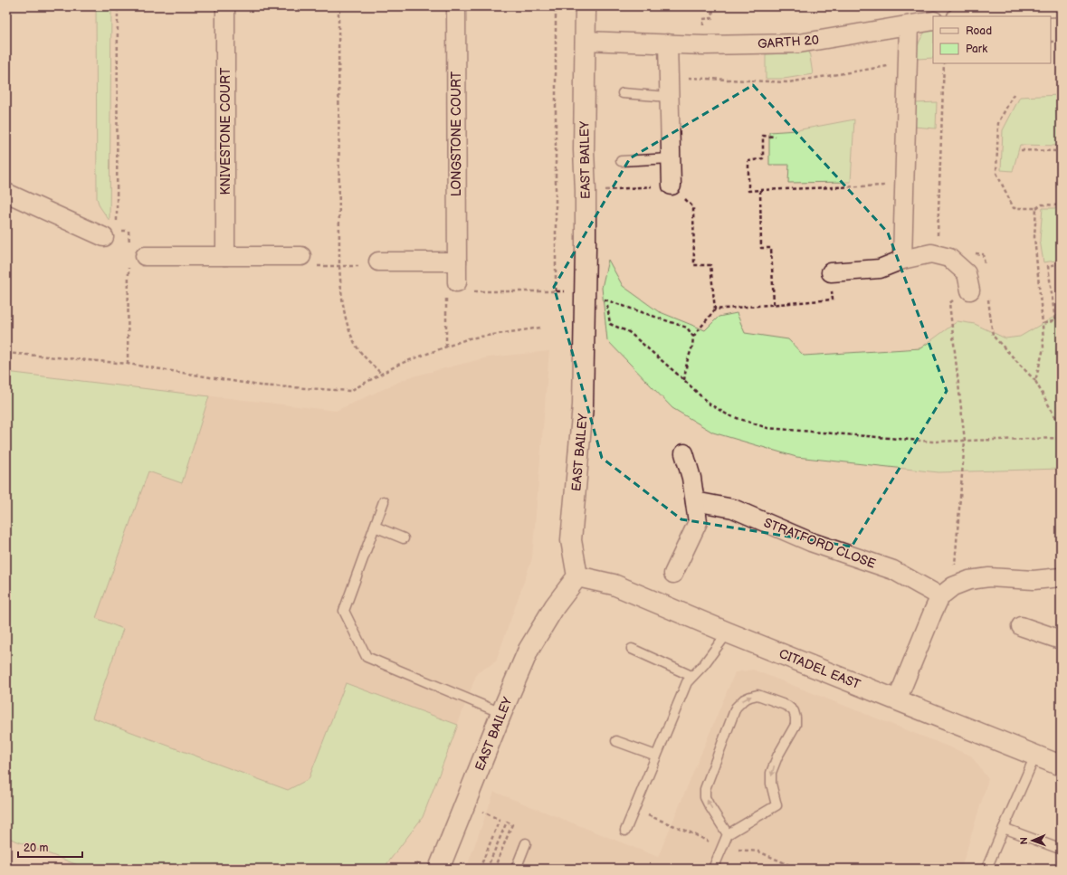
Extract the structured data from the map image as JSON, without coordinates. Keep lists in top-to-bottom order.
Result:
{
  "streets": {
    "street": [
      "GARTH 20",
      "KNIVESTONE COURT",
      "LONGSTONE COURT",
      "EAST BAILEY",
      "STRATFORD CLOSE",
      "CITADEL EAST"
    ]
  },
  "crossings": [
    ["GARTH 20", "EAST BAILEY"],
    ["EAST BAILEY", "CITADEL EAST"]
  ],
  "legend": ["Road", "Park"],
  "scale_bar": "20 m",
  "north": "left"
}
